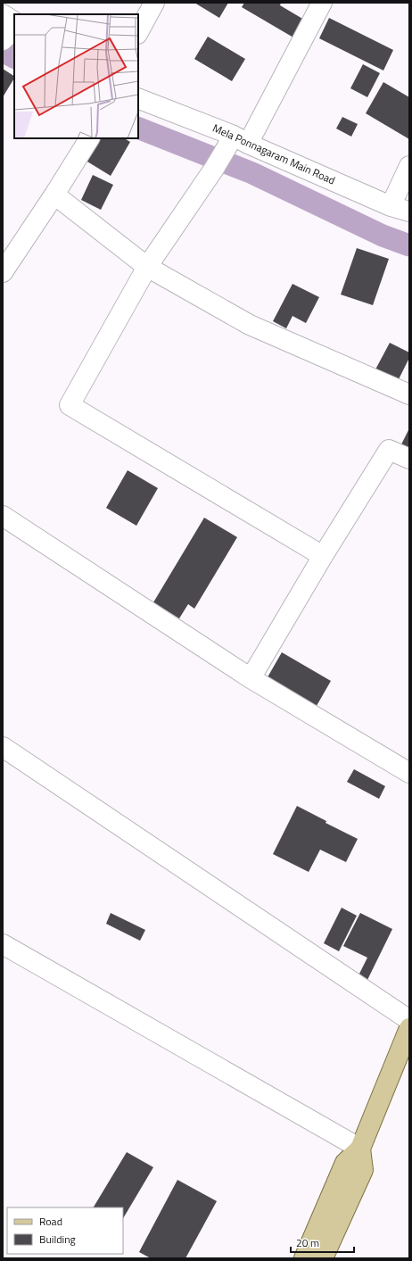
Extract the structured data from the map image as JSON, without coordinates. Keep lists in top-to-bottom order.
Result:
{
  "streets": {
    "street": ["Mela Ponnagaram Main Road"]
  },
  "legend": ["Road", "Building"],
  "scale_bar": "20 m"
}
